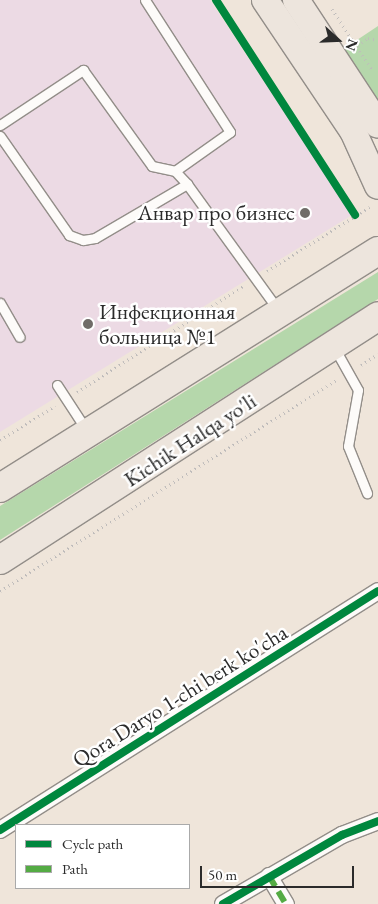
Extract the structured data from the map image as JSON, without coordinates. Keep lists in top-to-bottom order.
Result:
{
  "streets": {
    "highway": ["Kichik Halqa yo'li"],
    "street": ["Qora Daryo 1-chi berk ko'cha"]
  },
  "places": ["Анвар про бизнес", "Инфекционная больница №1"],
  "legend": ["Cycle path", "Path"],
  "scale_bar": "50 m",
  "north": "right"
}
